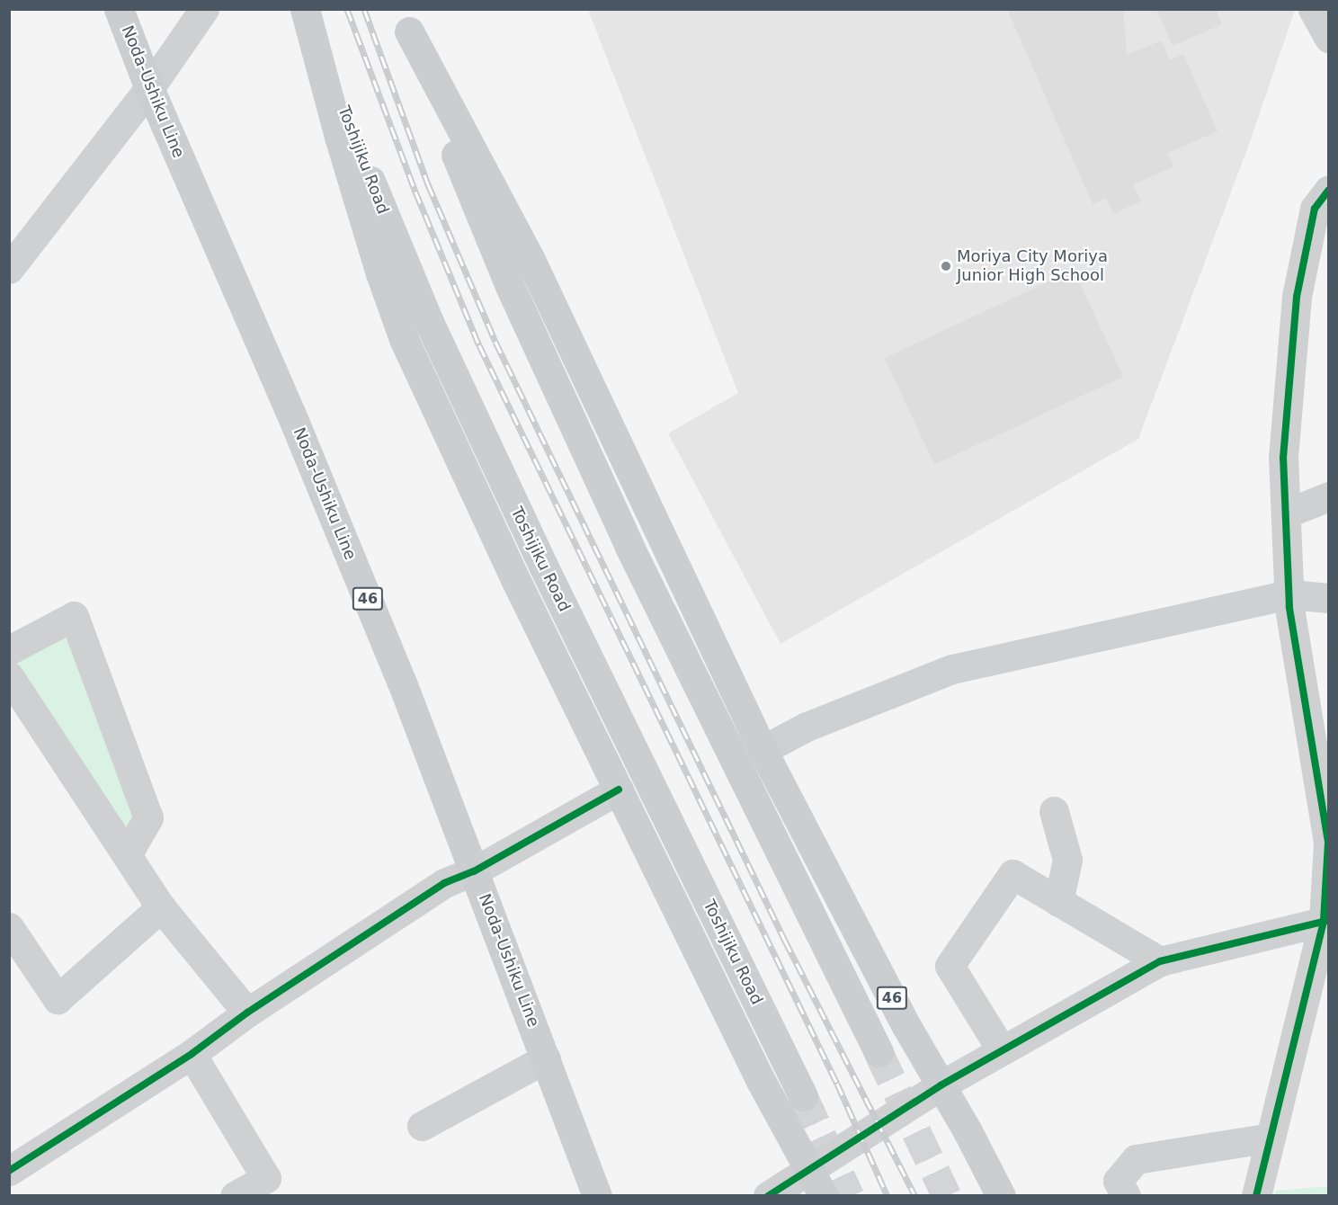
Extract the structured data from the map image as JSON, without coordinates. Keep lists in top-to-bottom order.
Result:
{
  "streets": {
    "main road": ["Noda-Ushiku Line", "Toshijiku Road", "46"]
  },
  "places": ["Moriya City Moriya Junior High School"]
}
